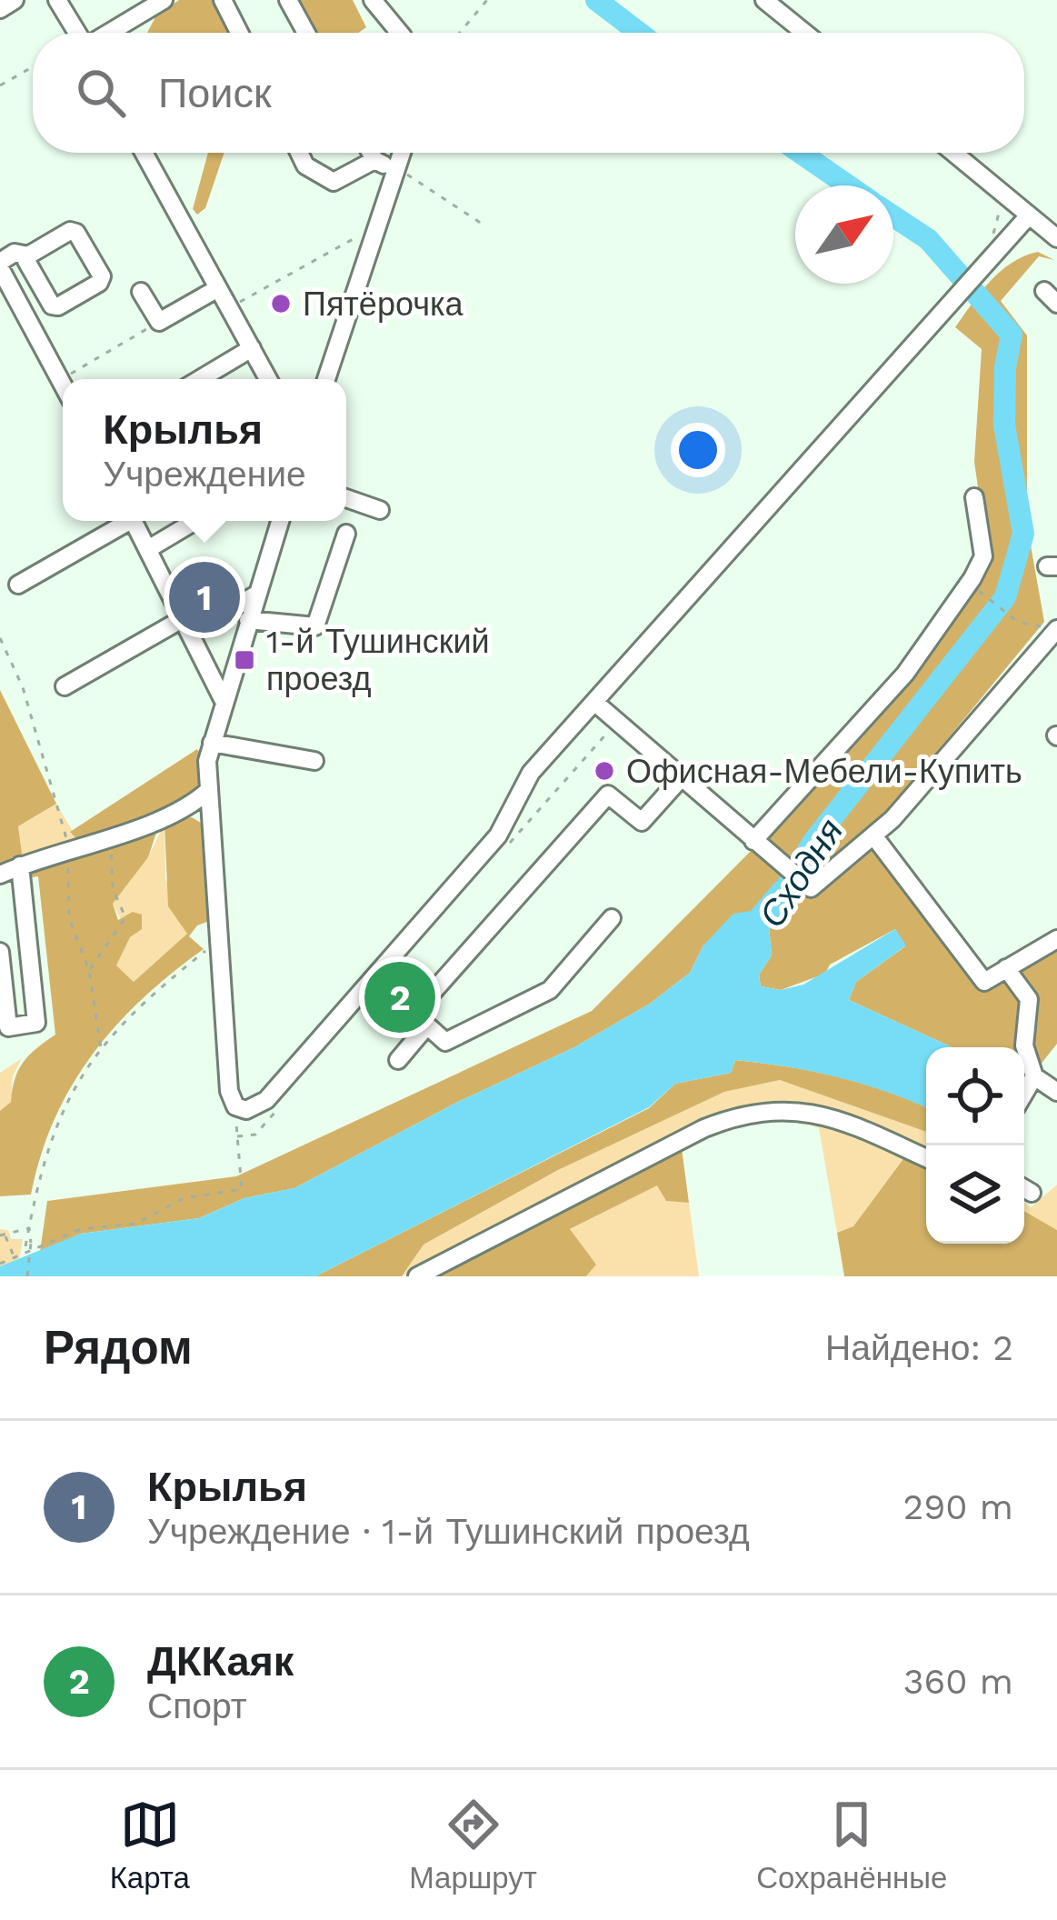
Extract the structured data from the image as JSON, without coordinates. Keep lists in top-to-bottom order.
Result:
{
  "water": ["Сходня"],
  "places": {
    "other": ["Пятёрочка", "Офисная-Мебели-Купить"],
    "transit": ["1-й Тушинский проезд"]
  },
  "north": "top right",
  "page": {
    "search": "Поиск",
    "popup": ["Крылья", "Учреждение"],
    "pins": ["1", "2"],
    "heading": ["Рядом", "Найдено: 2"],
    "list": [
      {
        "mark": "1",
        "name": "Крылья",
        "note": "Учреждение · 1-й Тушинский проезд",
        "value": "290 m"
      },
      {
        "mark": "2",
        "name": "ДККаяк",
        "note": "Спорт",
        "value": "360 m"
      }
    ],
    "nav": ["Карта", "Маршрут", "Сохранённые"]
  }
}
